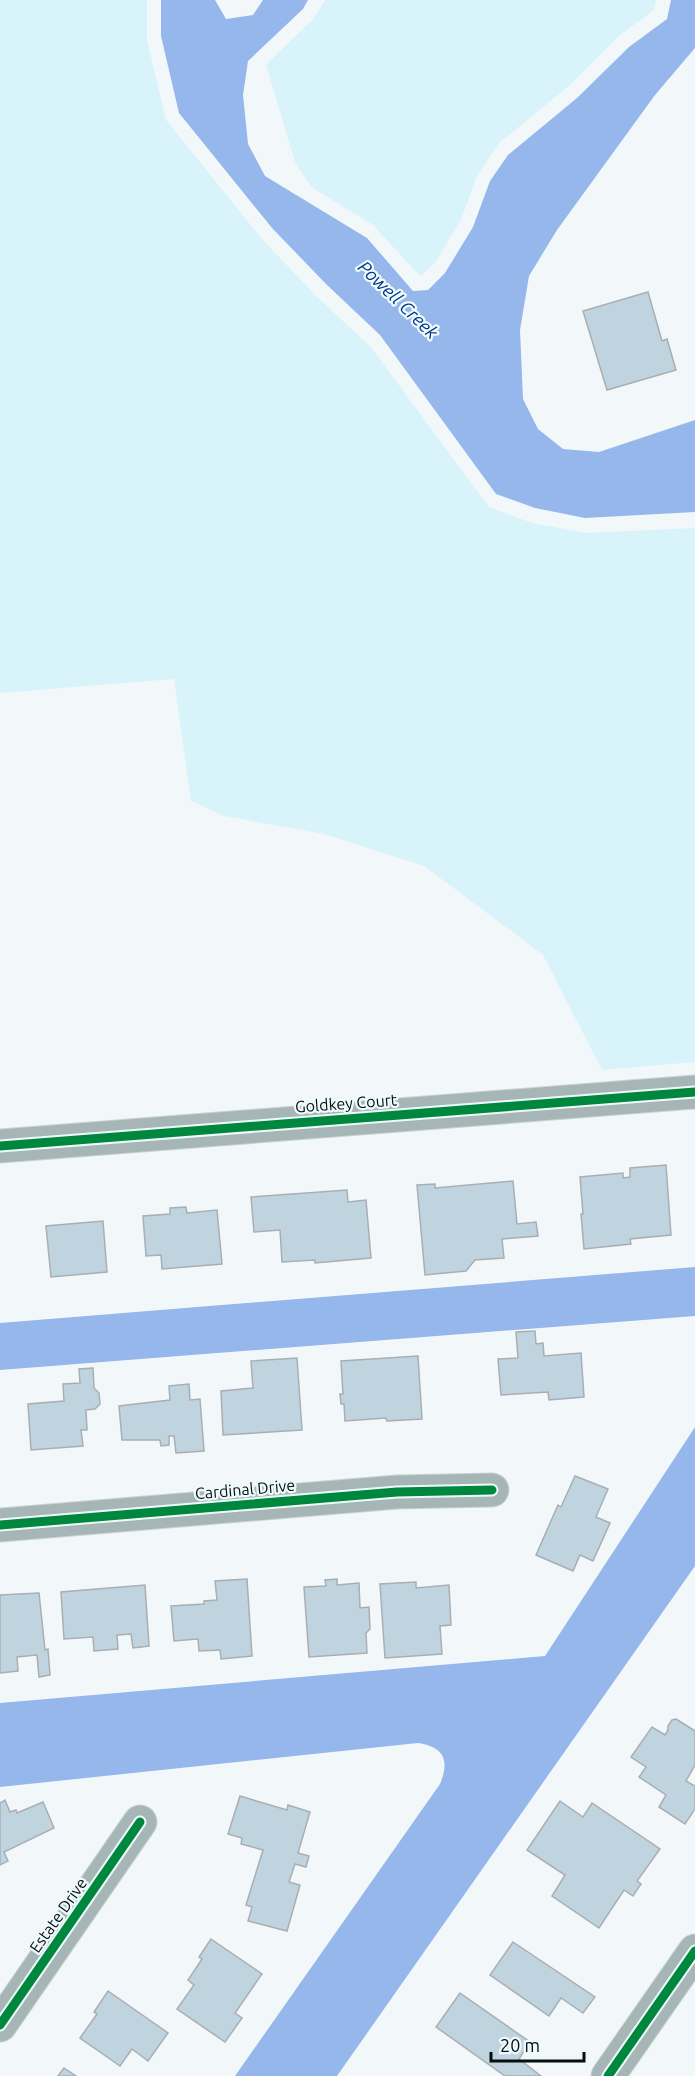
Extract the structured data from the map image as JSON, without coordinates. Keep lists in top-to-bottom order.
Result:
{
  "streets": {
    "street": ["Goldkey Court", "Cardinal Drive", "Estate Drive"]
  },
  "water": ["Powell Creek"],
  "scale_bar": "20 m"
}
